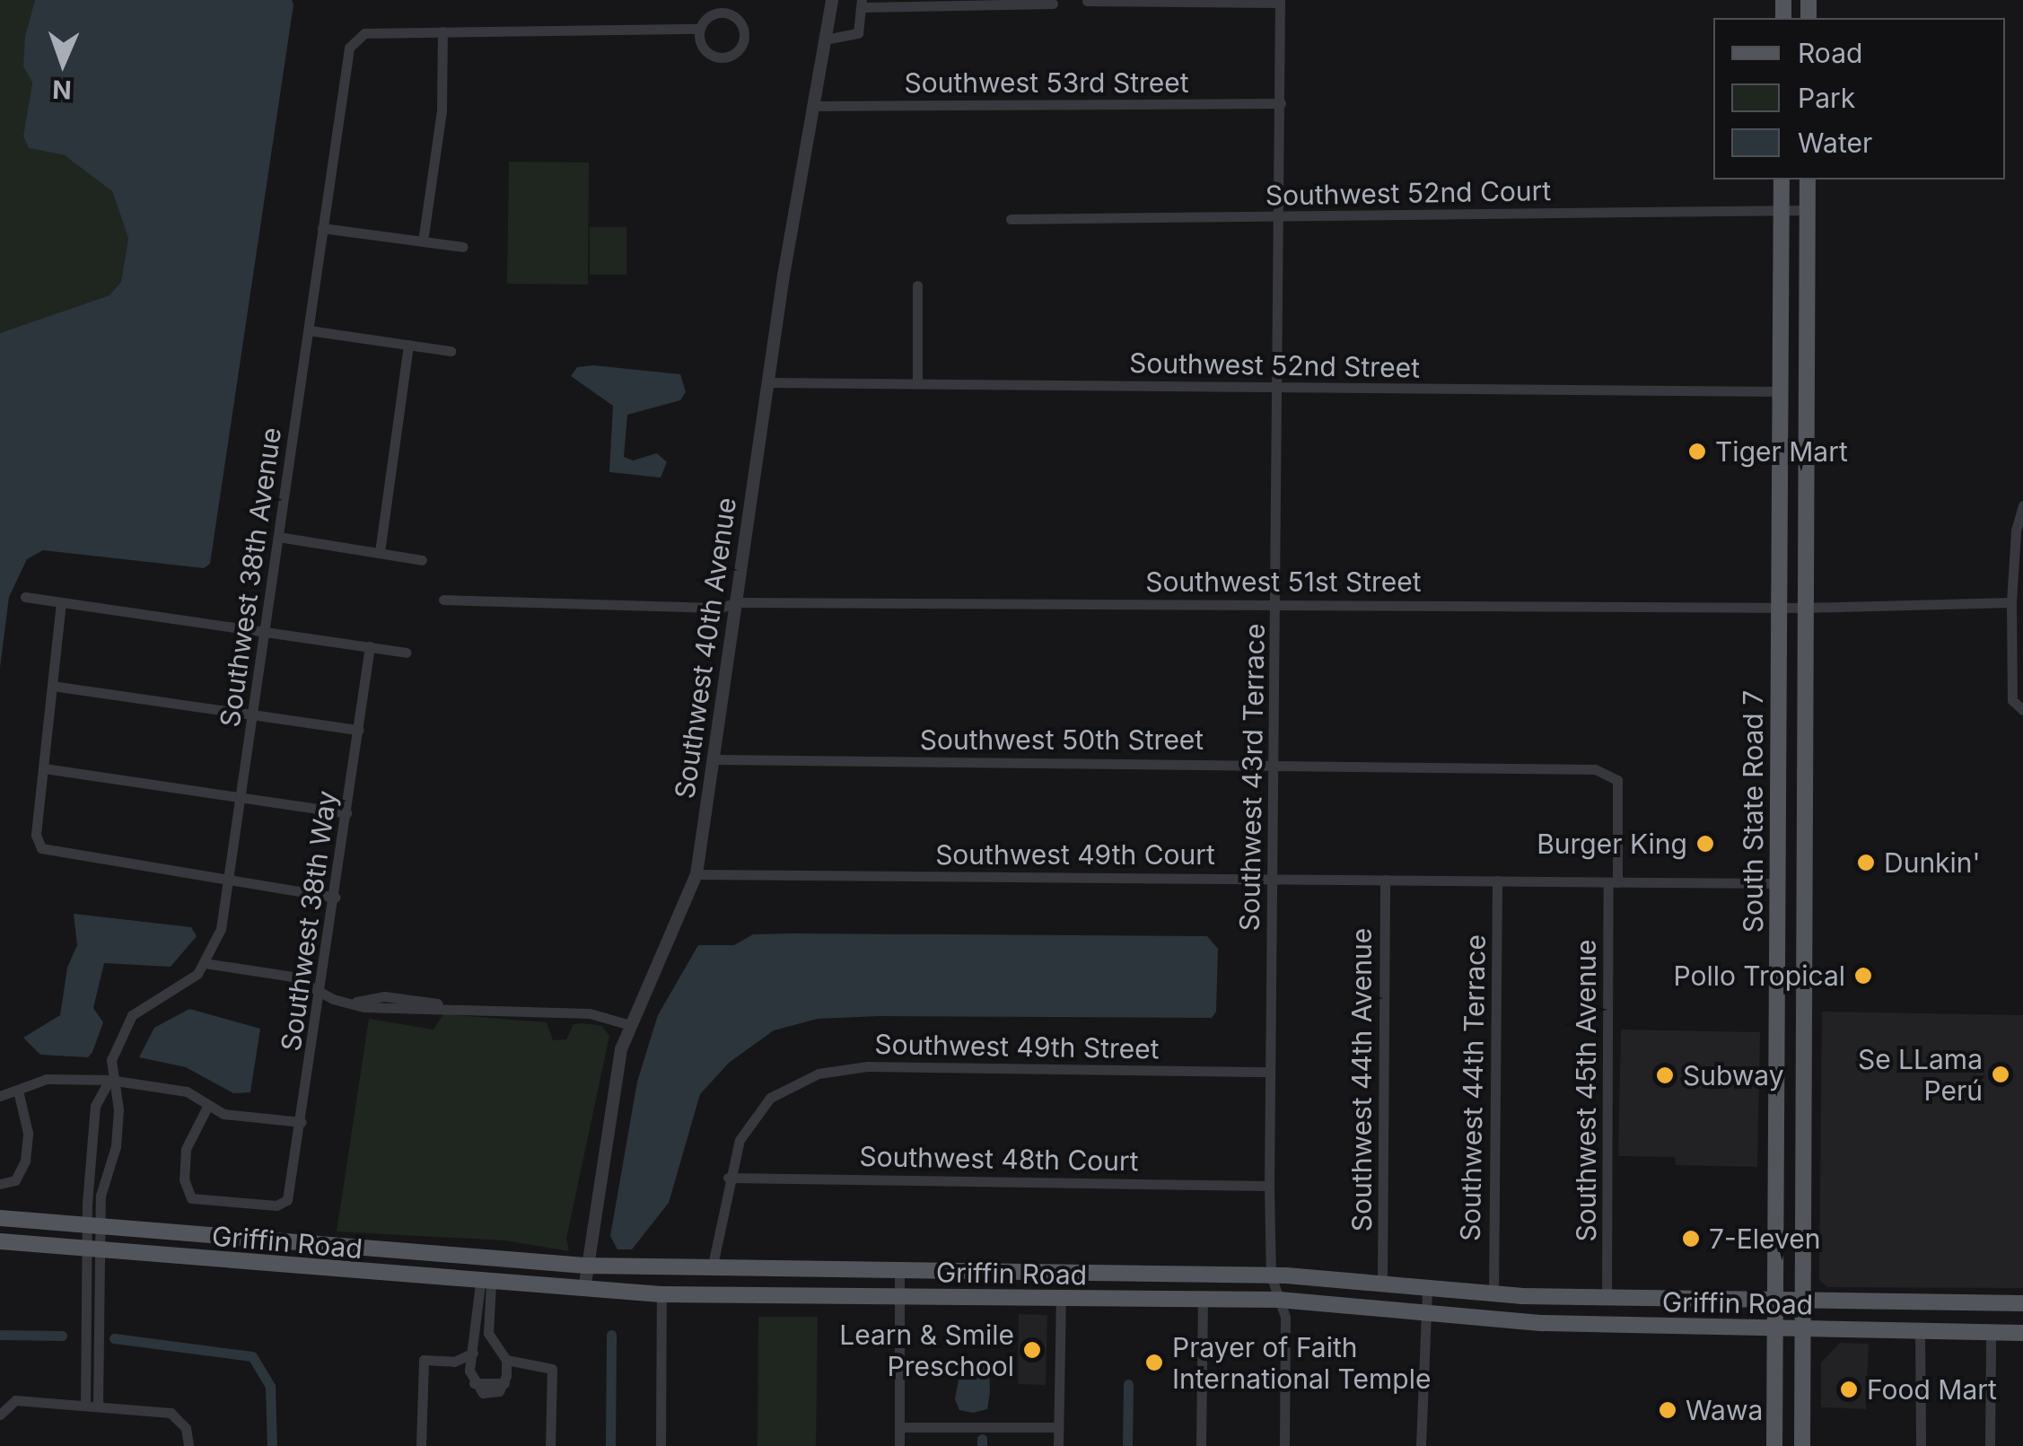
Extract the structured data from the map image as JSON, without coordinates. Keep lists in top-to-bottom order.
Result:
{
  "streets": {
    "main road": ["South State Road 7", "Griffin Road"],
    "street": [
      "Southwest 53rd Street",
      "Southwest 52nd Court",
      "Southwest 52nd Street",
      "Southwest 38th Avenue",
      "Southwest 51st Street",
      "Southwest 40th Avenue",
      "Southwest 50th Street",
      "Southwest 43rd Terrace",
      "Southwest 49th Court",
      "Southwest 38th Way",
      "Southwest 49th Street",
      "Southwest 44th Avenue",
      "Southwest 44th Terrace",
      "Southwest 45th Avenue",
      "Southwest 48th Court"
    ]
  },
  "crossings": [
    ["Southwest 53rd Street", "Southwest 40th Avenue"],
    ["Southwest 53rd Street", "Southwest 43rd Terrace"],
    ["Southwest 52nd Court", "Southwest 43rd Terrace"],
    ["Southwest 52nd Court", "South State Road 7"],
    ["Southwest 52nd Street", "Southwest 40th Avenue"],
    ["Southwest 52nd Street", "Southwest 43rd Terrace"],
    ["Southwest 52nd Street", "South State Road 7"],
    ["Southwest 38th Avenue", "Griffin Road"],
    ["Southwest 51st Street", "Southwest 40th Avenue"],
    ["Southwest 51st Street", "Southwest 43rd Terrace"],
    ["Southwest 51st Street", "South State Road 7"],
    ["Southwest 40th Avenue", "Southwest 50th Street"],
    ["Southwest 40th Avenue", "Southwest 49th Court"],
    ["Southwest 40th Avenue", "Griffin Road"],
    ["Southwest 50th Street", "Southwest 43rd Terrace"],
    ["Southwest 50th Street", "Southwest 45th Avenue"],
    ["Southwest 43rd Terrace", "Southwest 49th Court"],
    ["Southwest 43rd Terrace", "Southwest 49th Street"],
    ["Southwest 43rd Terrace", "Southwest 48th Court"],
    ["Southwest 43rd Terrace", "Griffin Road"],
    ["South State Road 7", "Southwest 49th Court"],
    ["South State Road 7", "Griffin Road"],
    ["Southwest 49th Court", "Southwest 44th Avenue"],
    ["Southwest 49th Court", "Southwest 44th Terrace"],
    ["Southwest 49th Court", "Southwest 45th Avenue"],
    ["Southwest 49th Street", "Southwest 48th Court"],
    ["Southwest 44th Avenue", "Griffin Road"],
    ["Southwest 44th Terrace", "Griffin Road"],
    ["Southwest 45th Avenue", "Griffin Road"]
  ],
  "places": [
    "Tiger Mart",
    "Burger King",
    "Dunkin'",
    "Pollo Tropical",
    "Se LLama Perú",
    "Subway",
    "7-Eleven",
    "Learn & Smile Preschool",
    "Prayer of Faith International Temple",
    "Food Mart",
    "Wawa"
  ],
  "legend": ["Road", "Park", "Water"],
  "north": "bottom"
}
